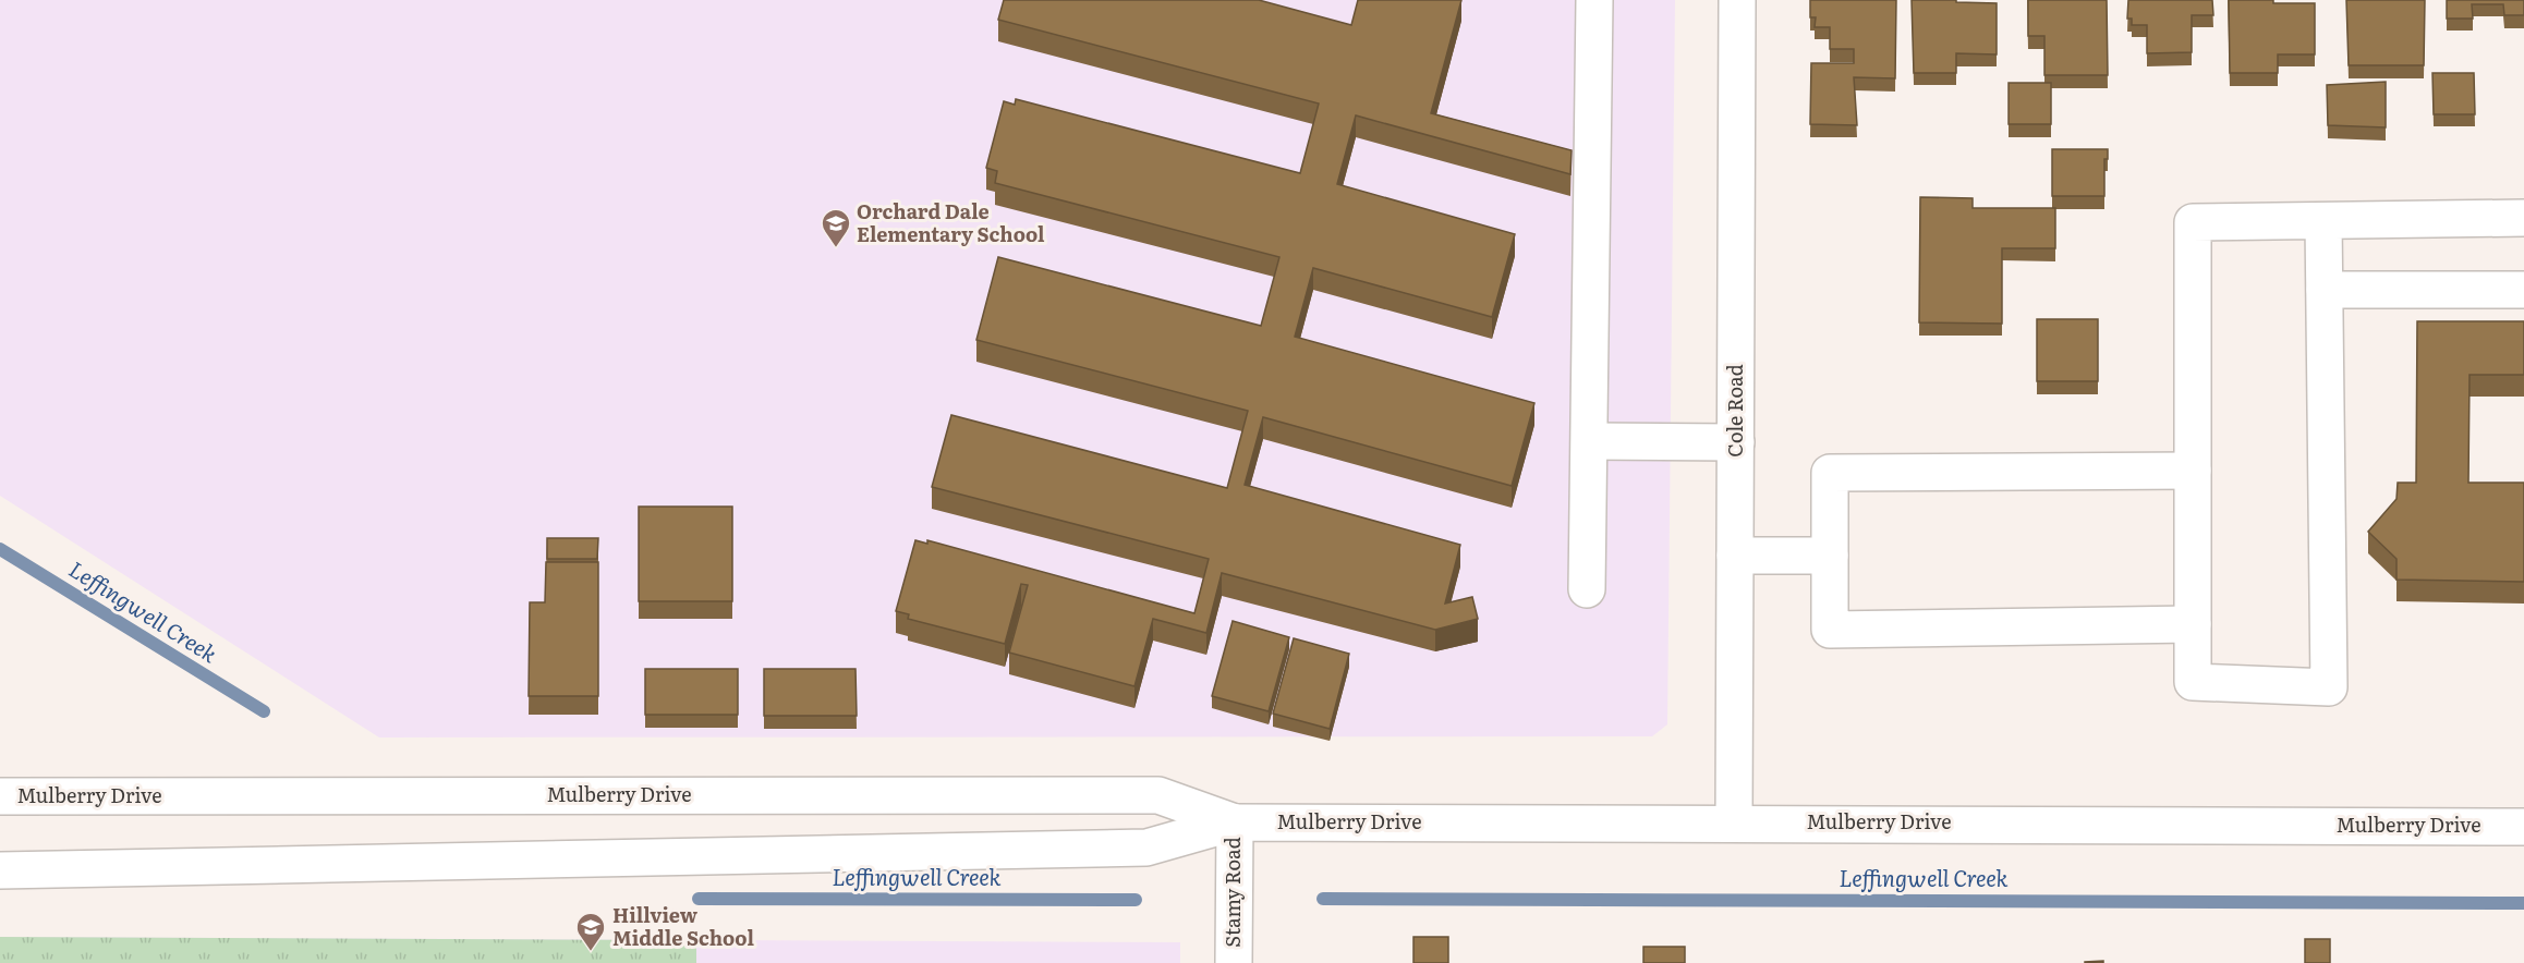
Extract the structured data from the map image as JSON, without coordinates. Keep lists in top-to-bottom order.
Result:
{
  "streets": {
    "street": ["Cole Road", "Mulberry Drive", "Stamy Road"]
  },
  "crossings": [
    ["Cole Road", "Mulberry Drive"],
    ["Mulberry Drive", "Stamy Road"]
  ],
  "water": ["Leffingwell Creek"],
  "places": {
    "school or university": ["Orchard Dale Elementary School", "Hillview Middle School"]
  }
}
